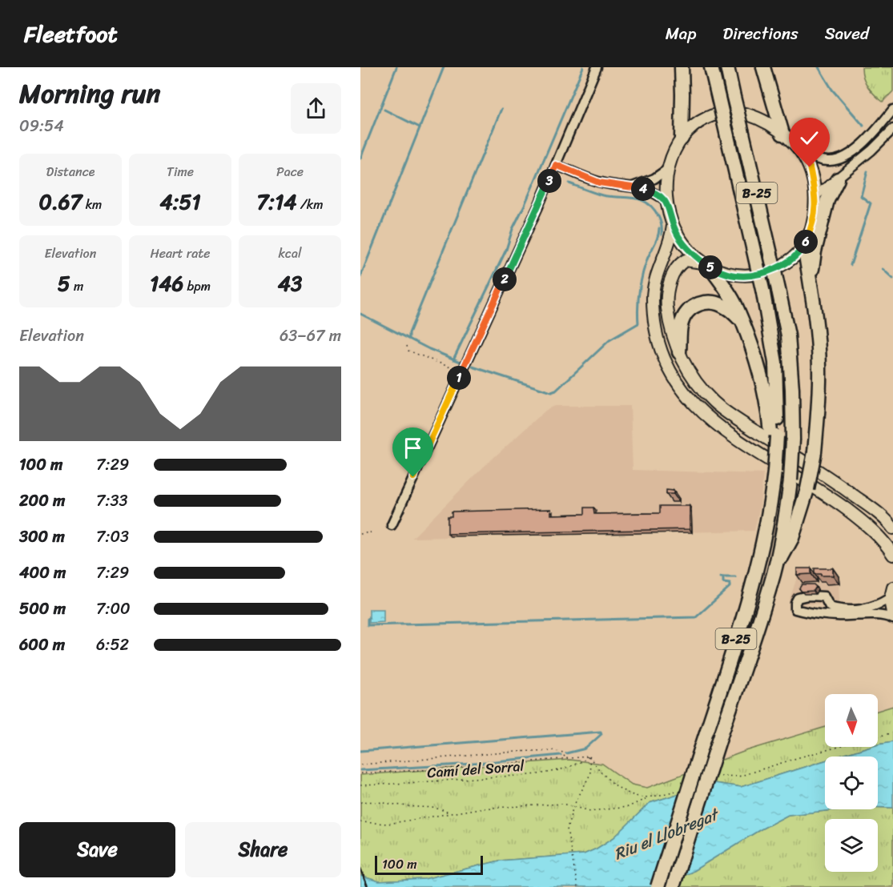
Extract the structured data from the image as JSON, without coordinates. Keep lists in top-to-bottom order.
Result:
{
  "streets": {
    "highway": ["B-25"],
    "path": ["Camí del Sorral"]
  },
  "water": ["Riu el Llobregat"],
  "scale_bar": "100 m",
  "north": "bottom",
  "page": {
    "header": "Fleetfoot",
    "nav": ["Map", "Directions", "Saved"],
    "heading": ["Morning run", "09:54"],
    "stats": [
      ["Distance", "0.67 km"],
      ["Time", "4:51"],
      ["Pace", "7:14 /km"],
      ["Elevation", "5 m"],
      ["Heart rate", "146 bpm"],
      ["kcal", "43"]
    ],
    "pins": [
      "3",
      "4",
      "6",
      "5",
      "2",
      "1"
    ],
    "chart": ["Elevation", "63–67 m"],
    "list": [
      {
        "name": "100 m",
        "note": "7:29"
      },
      {
        "name": "200 m",
        "note": "7:33"
      },
      {
        "name": "300 m",
        "note": "7:03"
      },
      {
        "name": "400 m",
        "note": "7:29"
      },
      {
        "name": "500 m",
        "note": "7:00"
      },
      {
        "name": "600 m",
        "note": "6:52"
      }
    ],
    "buttons": ["Save", "Share"],
    "scale": "100 m"
  }
}
